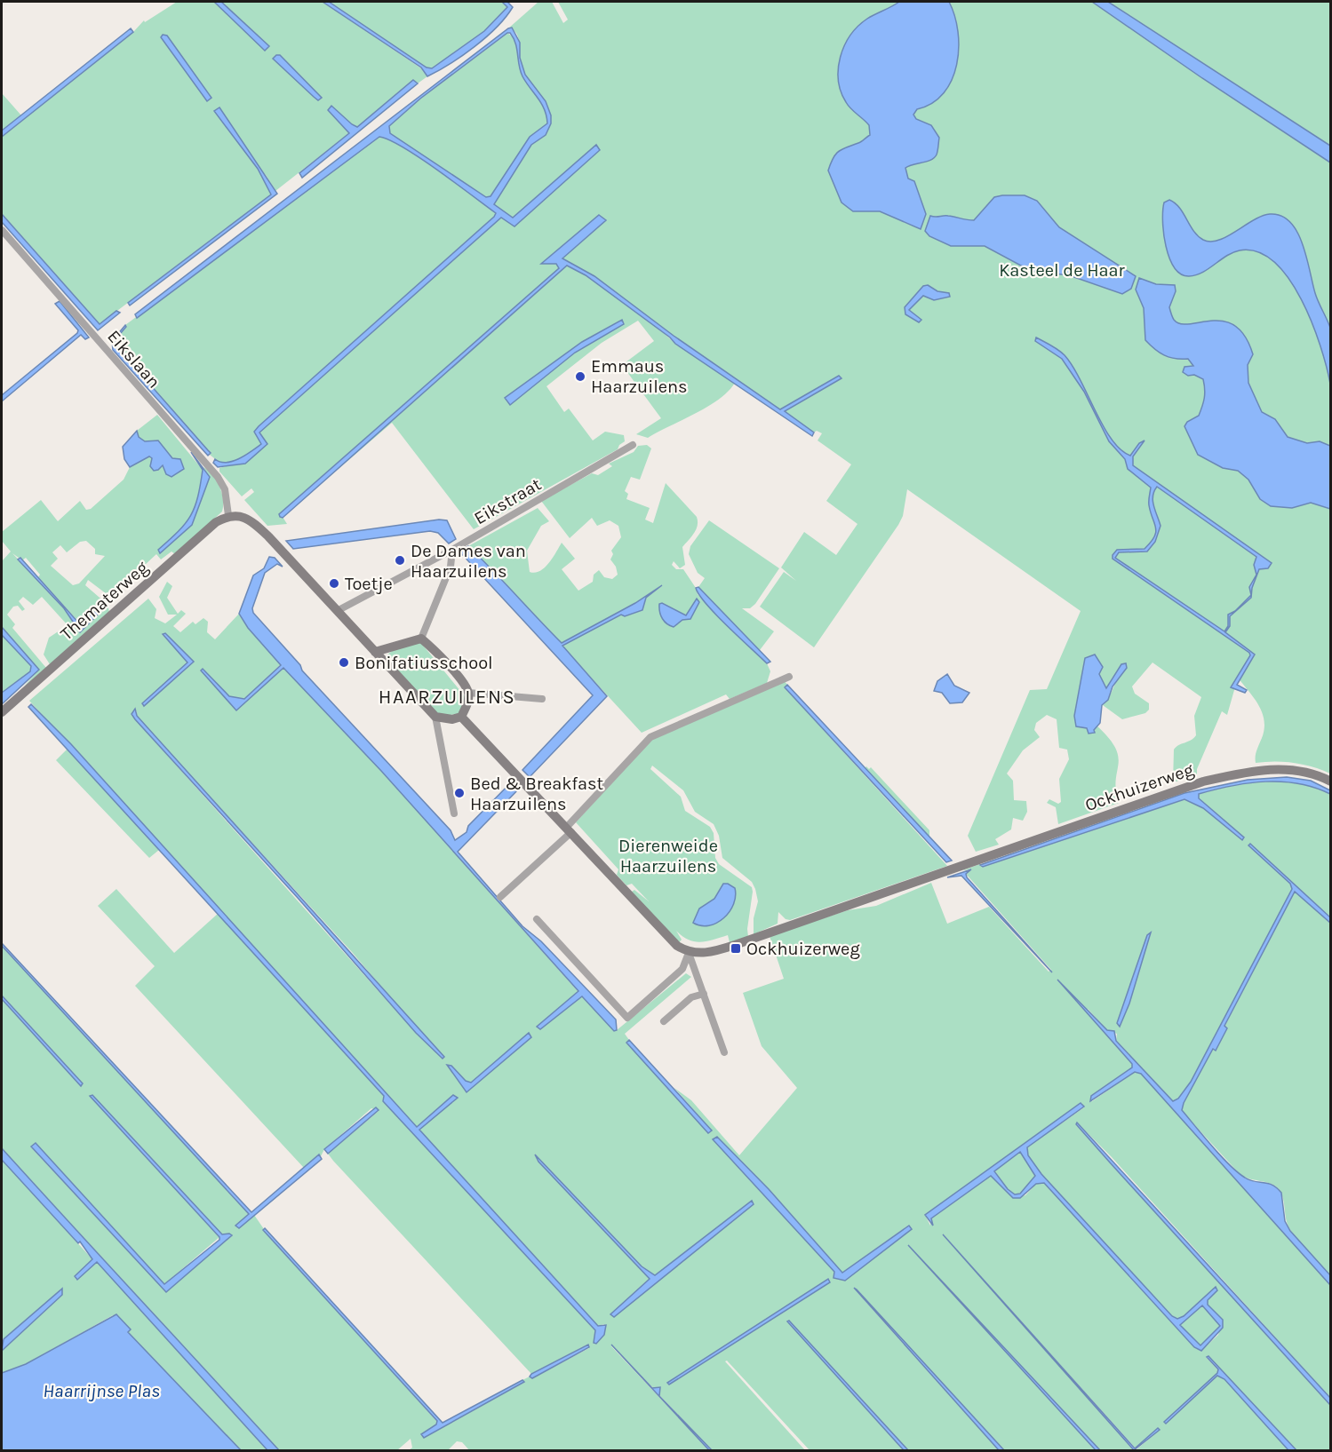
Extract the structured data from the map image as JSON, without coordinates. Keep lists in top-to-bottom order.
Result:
{
  "streets": {
    "street": [
      "Eikslaan",
      "Eikstraat",
      "Thematerweg",
      "Ockhuizerweg"
    ]
  },
  "crossings": [
    ["Eikslaan", "Thematerweg"]
  ],
  "districts": ["HAARZUILENS"],
  "water": ["Haarrijnse Plas"],
  "parks": ["Kasteel de Haar", "Dierenweide Haarzuilens"],
  "places": {
    "other": [
      "Emmaus Haarzuilens",
      "De Dames van Haarzuilens",
      "Toetje",
      "Bonifatiusschool",
      "Bed & Breakfast Haarzuilens"
    ],
    "transit": ["Ockhuizerweg"]
  }
}
